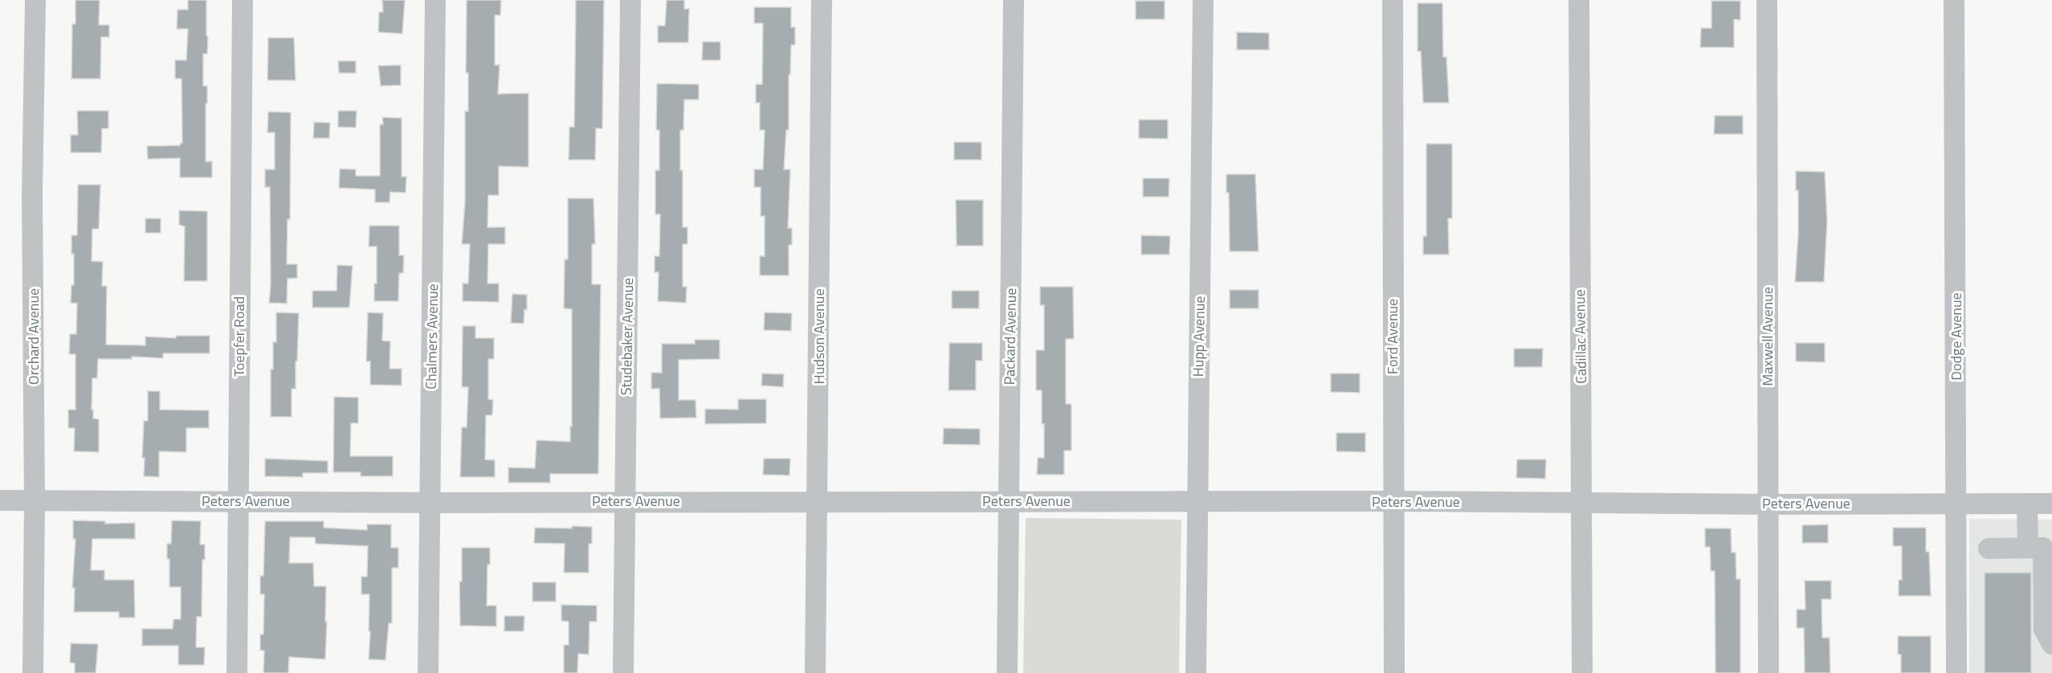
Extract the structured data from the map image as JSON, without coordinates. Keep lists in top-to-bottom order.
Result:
{
  "streets": {
    "street": [
      "Orchard Avenue",
      "Toepfer Road",
      "Chalmers Avenue",
      "Studebaker Avenue",
      "Hudson Avenue",
      "Packard Avenue",
      "Hupp Avenue",
      "Ford Avenue",
      "Cadillac Avenue",
      "Maxwell Avenue",
      "Dodge Avenue",
      "Peters Avenue"
    ]
  },
  "crossings": [
    ["Orchard Avenue", "Peters Avenue"],
    ["Toepfer Road", "Peters Avenue"],
    ["Chalmers Avenue", "Peters Avenue"],
    ["Studebaker Avenue", "Peters Avenue"],
    ["Hudson Avenue", "Peters Avenue"],
    ["Packard Avenue", "Peters Avenue"],
    ["Hupp Avenue", "Peters Avenue"],
    ["Ford Avenue", "Peters Avenue"],
    ["Cadillac Avenue", "Peters Avenue"],
    ["Maxwell Avenue", "Peters Avenue"],
    ["Dodge Avenue", "Peters Avenue"]
  ]
}
